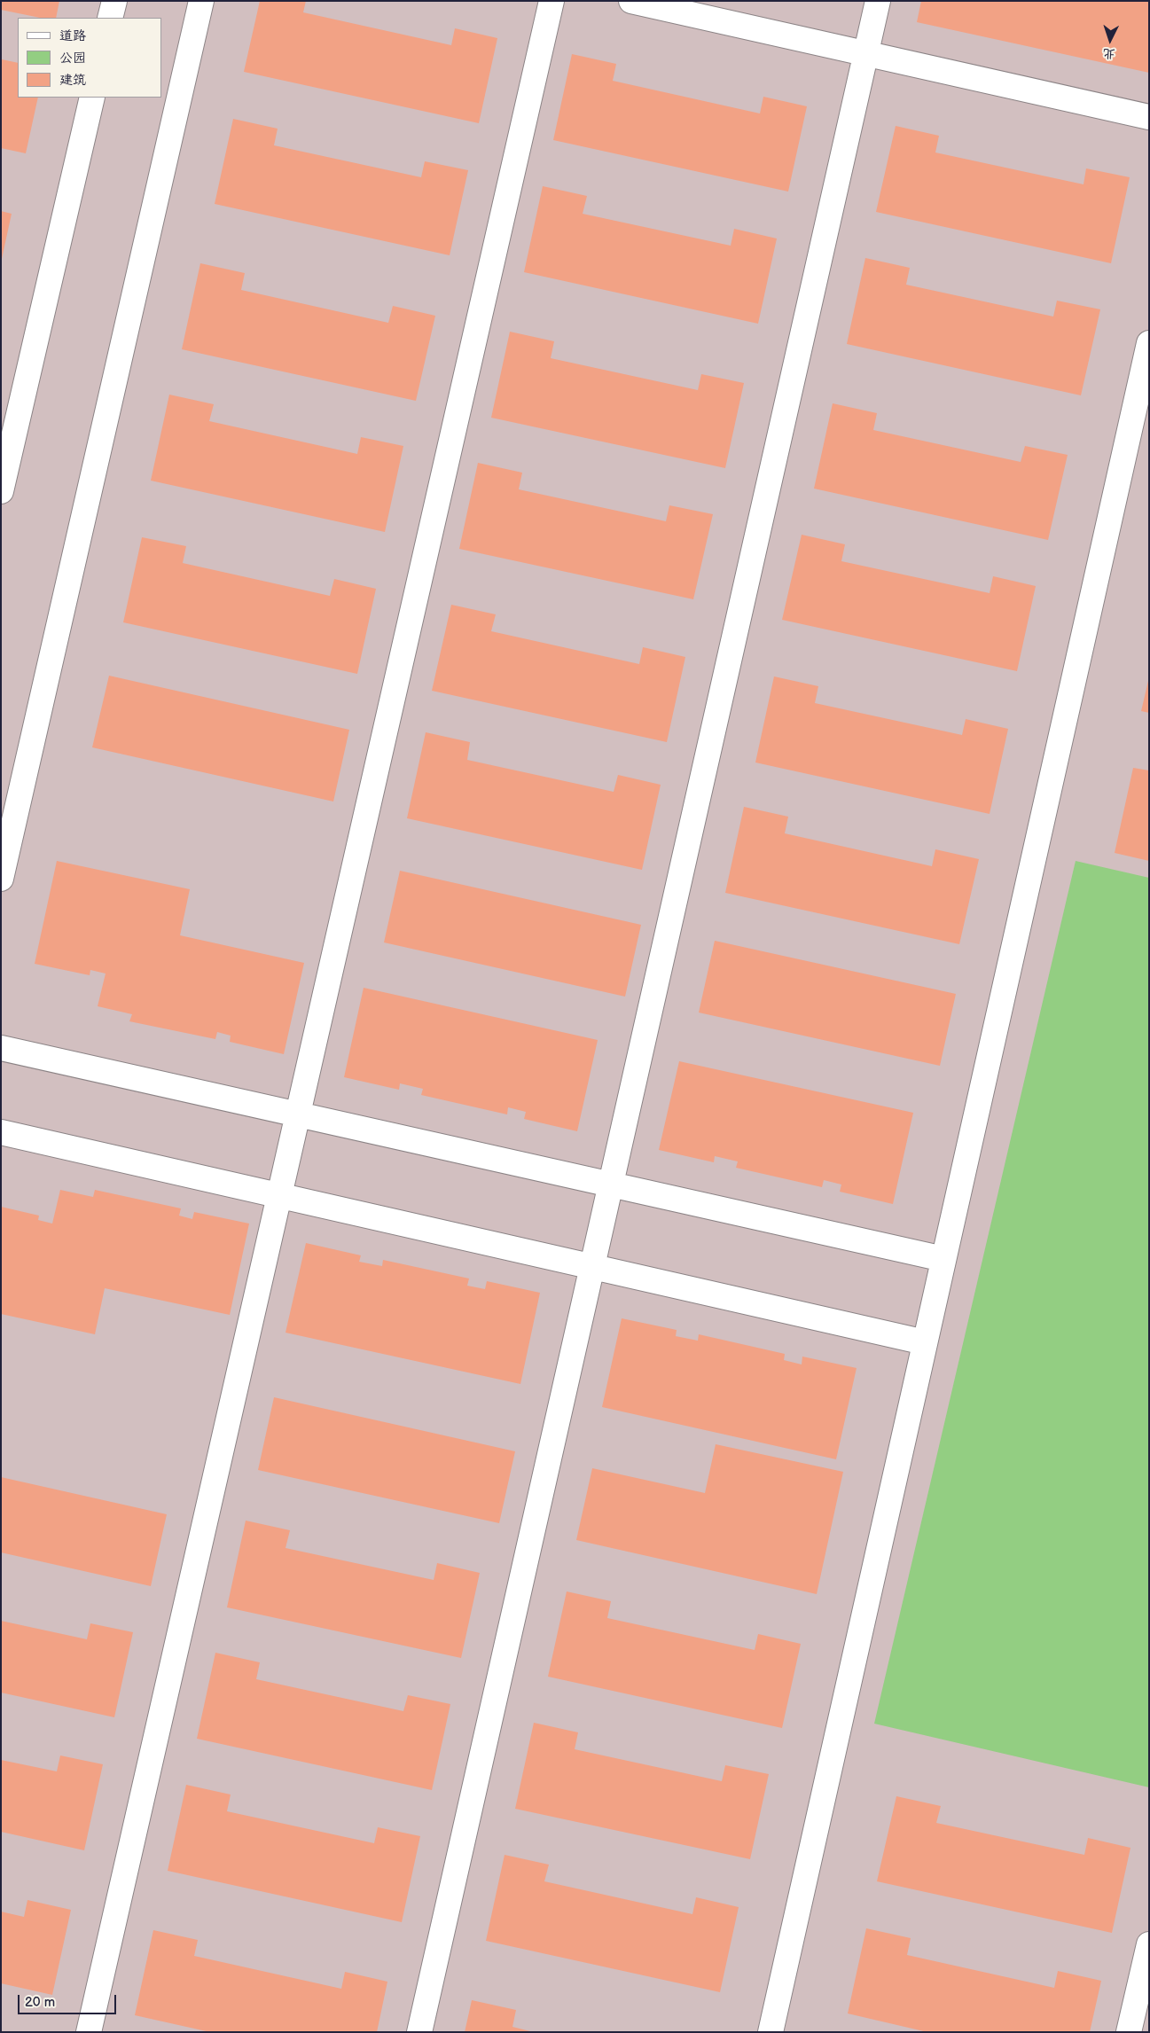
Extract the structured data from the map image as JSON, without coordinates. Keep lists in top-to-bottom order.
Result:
{
  "legend": ["道路", "公园", "建筑"],
  "scale_bar": "20 m",
  "north": "bottom"
}
